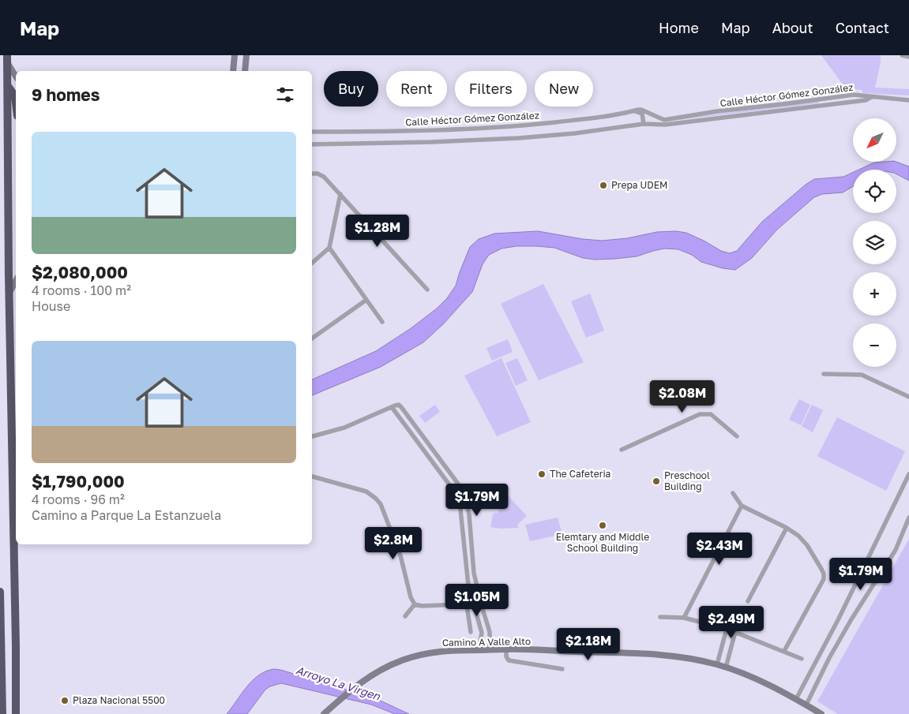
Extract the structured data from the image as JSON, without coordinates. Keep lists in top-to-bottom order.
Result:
{
  "streets": {
    "street": ["Calle Héctor Gómez González", "Camino A Valle Alto"]
  },
  "water": ["Arroyo La Virgen"],
  "places": [
    "Prepa UDEM",
    "The Cafeteria",
    "Preschool Building",
    "Elemtary and Middle School Building",
    "Plaza Nacional 5500"
  ],
  "north": "bottom left",
  "page": {
    "header": "Map",
    "nav": [
      "Home",
      "Map",
      "About",
      "Contact"
    ],
    "chip": [
      "Buy",
      "Rent",
      "Filters",
      "New"
    ],
    "heading": "9 homes",
    "map_buttons": ["+", "−"],
    "list": [
      {
        "name": "$2,080,000",
        "note": "4 rooms · 100 m² · House"
      },
      {
        "name": "$1,790,000",
        "note": "4 rooms · 96 m² · Camino a Parque La Estanzuela"
      }
    ],
    "price": [
      "$1.28M",
      "$2.08M",
      "$1.79M",
      "$2.8M",
      "$2.43M",
      "$1.79M",
      "$1.05M",
      "$2.49M",
      "$2.18M"
    ]
  }
}
